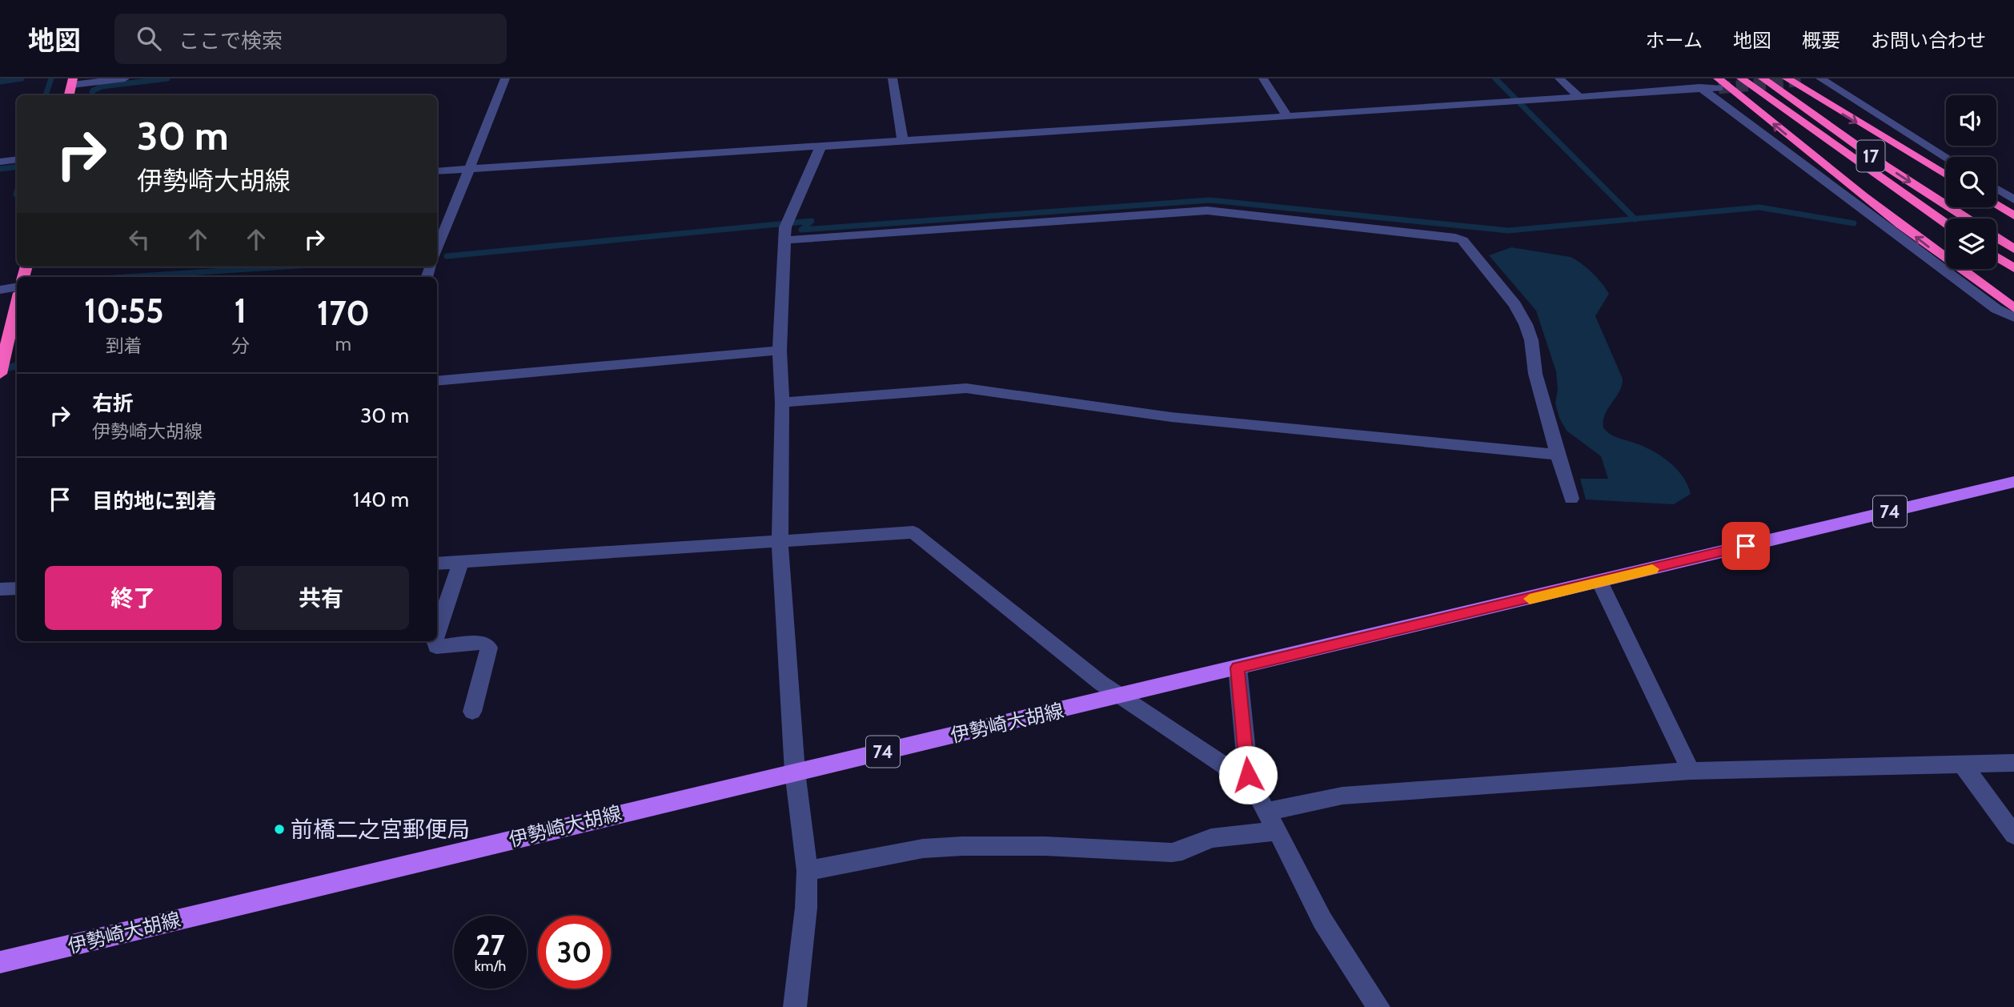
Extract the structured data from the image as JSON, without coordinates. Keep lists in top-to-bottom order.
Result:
{
  "streets": {
    "highway": ["17"],
    "main road": ["74", "伊勢崎大胡線"]
  },
  "places": ["前橋二之宮郵便局"],
  "page": {
    "header": "地図",
    "search": "ここで検索",
    "nav": [
      "ホーム",
      "地図",
      "概要",
      "お問い合わせ"
    ],
    "turn": ["30 m", "伊勢崎大胡線"],
    "eta": [
      "10:55",
      "到着",
      "1",
      "分",
      "170",
      "m"
    ],
    "list": [
      {
        "name": "右折",
        "note": "伊勢崎大胡線",
        "value": "30 m"
      },
      {
        "name": "目的地に到着",
        "value": "140 m"
      }
    ],
    "buttons": ["終了", "共有"],
    "speed": "27 km/h",
    "limit": "30"
  }
}
